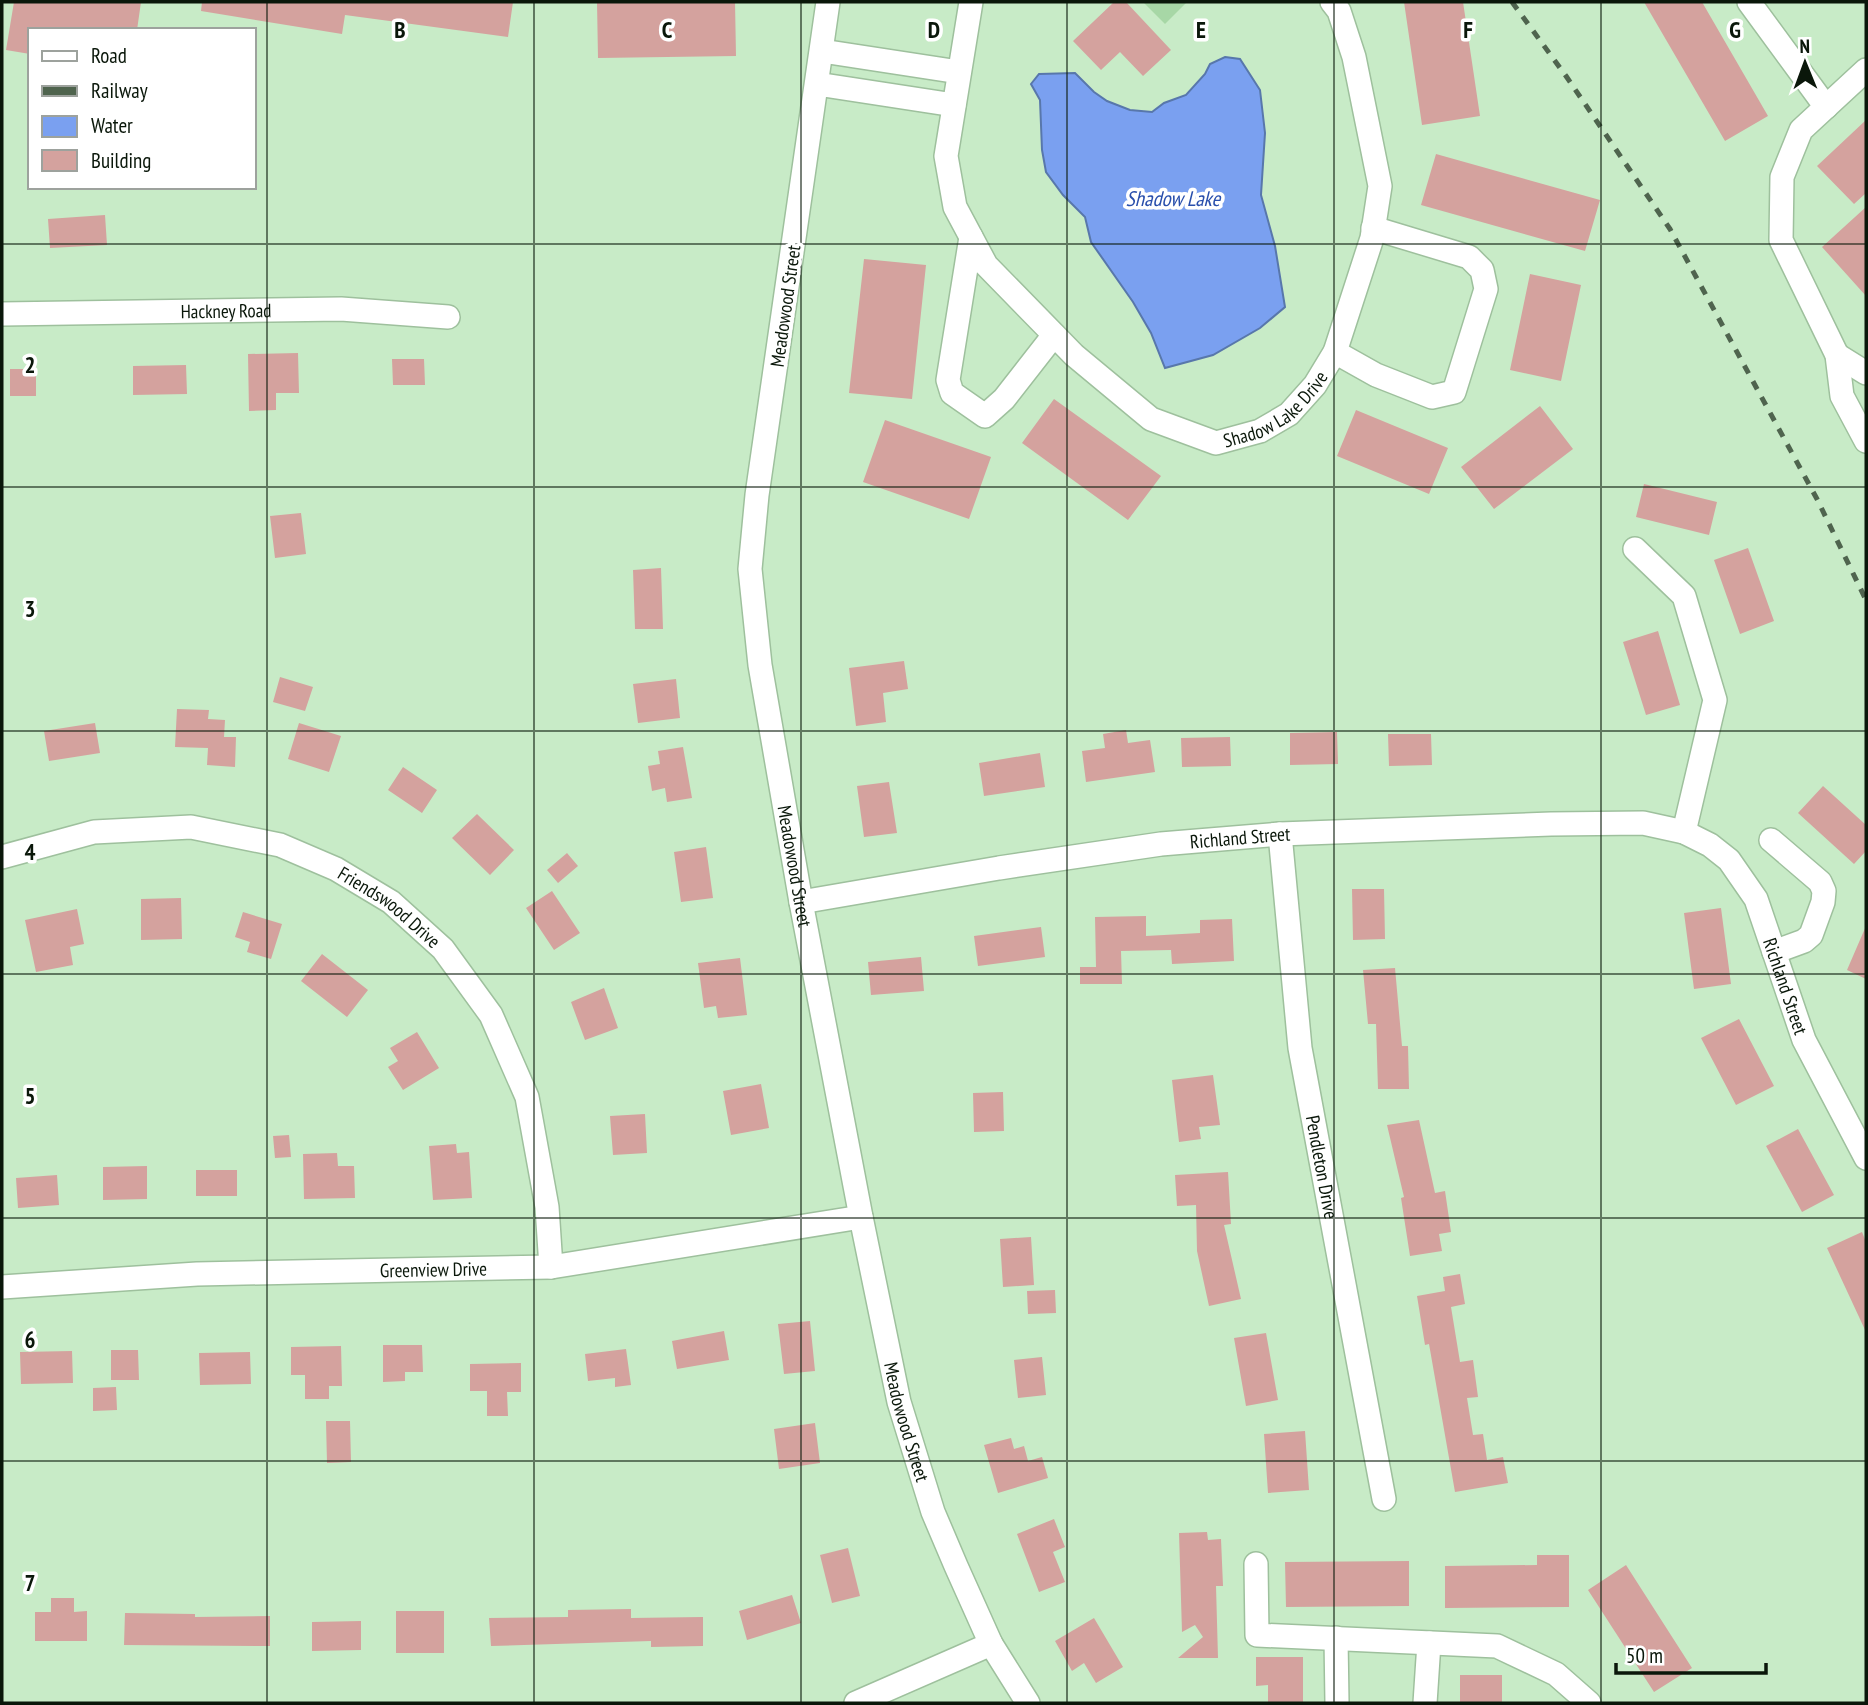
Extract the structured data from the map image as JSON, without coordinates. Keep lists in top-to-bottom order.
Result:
{
  "streets": {
    "street": [
      "Meadowood Street",
      "Hackney Road",
      "Shadow Lake Drive",
      "Richland Street",
      "Friendswood Drive",
      "Pendleton Drive",
      "Greenview Drive"
    ]
  },
  "crossings": [
    ["Meadowood Street", "Richland Street"],
    ["Meadowood Street", "Greenview Drive"],
    ["Richland Street", "Pendleton Drive"],
    ["Friendswood Drive", "Greenview Drive"]
  ],
  "water": ["Shadow Lake"],
  "legend": [
    "Road",
    "Railway",
    "Water",
    "Building"
  ],
  "scale_bar": "50 m",
  "north": "top",
  "grid": {
    "columns": [
      "B",
      "C",
      "D",
      "E",
      "F",
      "G"
    ],
    "rows": [
      "2",
      "3",
      "4",
      "5",
      "6",
      "7"
    ]
  }
}
